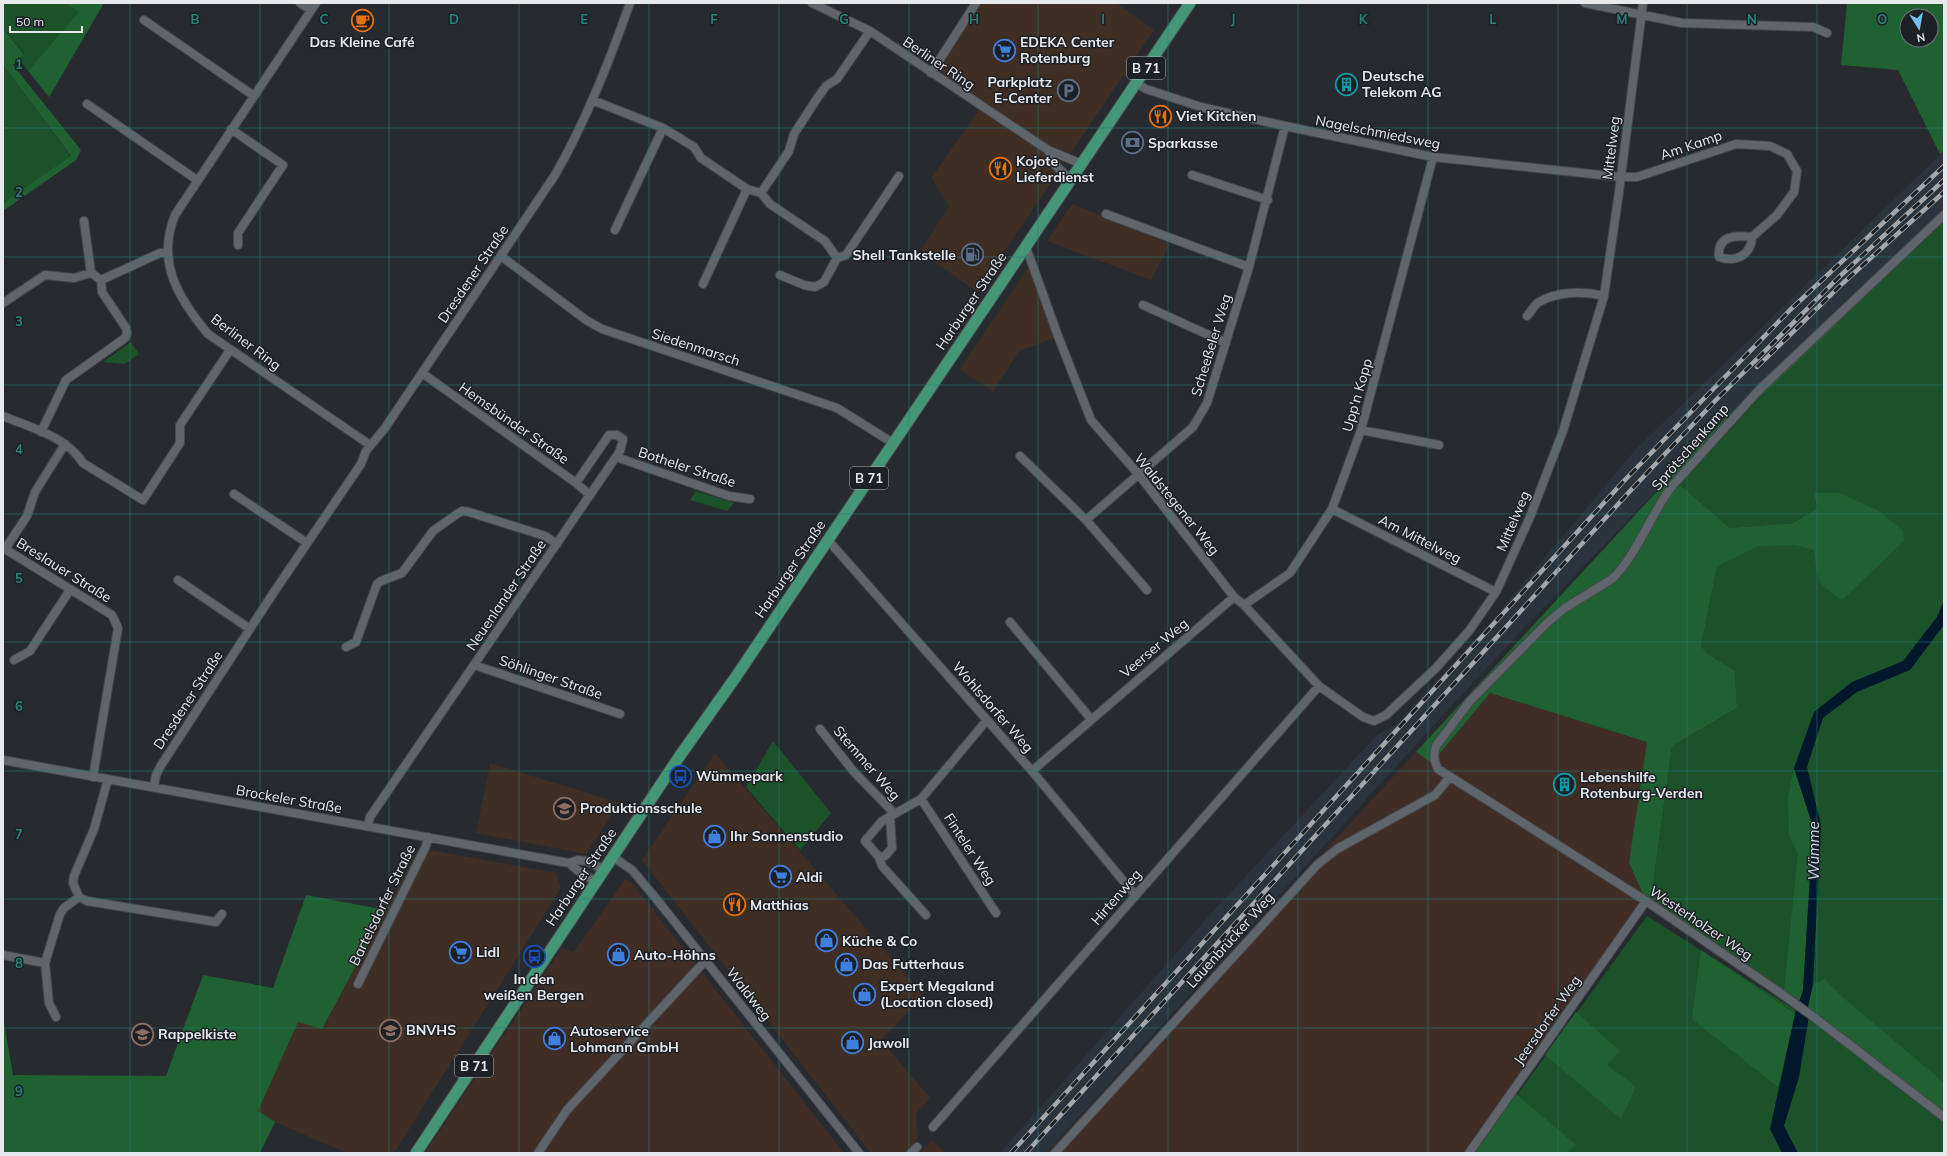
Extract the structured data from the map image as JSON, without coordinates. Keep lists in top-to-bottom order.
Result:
{
  "streets": {
    "main road": ["B 71", "Harburger Straße"],
    "street": [
      "Berliner Ring",
      "Nagelschmiedsweg",
      "Am Kamp",
      "Mittelweg",
      "Dresdener Straße",
      "Scheeßeler Weg",
      "Siedenmarsch",
      "Upp'n Kopp",
      "Hemsbünder Straße",
      "Sprötschenkamp",
      "Botheler Straße",
      "Waldstegener Weg",
      "Am Mittelweg",
      "Breslauer Straße",
      "Neuenlander Straße",
      "Veerser Weg",
      "Söhlinger Straße",
      "Wohlsdorfer Weg",
      "Stemmer Weg",
      "Brockeler Straße",
      "Finteler Weg",
      "Hirtenweg",
      "Bartelsdorfer Straße",
      "Westerholzer Weg",
      "Lauenbrücker Weg",
      "Waldweg",
      "Jeersdorfer Weg"
    ]
  },
  "crossings": [
    ["Berliner Ring", "Dresdener Straße"],
    ["Berliner Ring", "Harburger Straße"],
    ["Nagelschmiedsweg", "Am Kamp"],
    ["Nagelschmiedsweg", "Mittelweg"],
    ["Nagelschmiedsweg", "Harburger Straße"],
    ["Nagelschmiedsweg", "Scheeßeler Weg"],
    ["Nagelschmiedsweg", "Upp'n Kopp"],
    ["Am Kamp", "Mittelweg"],
    ["Mittelweg", "Waldstegener Weg"],
    ["Mittelweg", "Am Mittelweg"],
    ["Dresdener Straße", "Siedenmarsch"],
    ["Dresdener Straße", "Hemsbünder Straße"],
    ["Dresdener Straße", "Brockeler Straße"],
    ["Harburger Straße", "Siedenmarsch"],
    ["Harburger Straße", "Waldstegener Weg"],
    ["Harburger Straße", "Wohlsdorfer Weg"],
    ["Harburger Straße", "Brockeler Straße"],
    ["Harburger Straße", "Waldweg"],
    ["Scheeßeler Weg", "Waldstegener Weg"],
    ["Upp'n Kopp", "Waldstegener Weg"],
    ["Upp'n Kopp", "Am Mittelweg"],
    ["Hemsbünder Straße", "Neuenlander Straße"],
    ["Sprötschenkamp", "Westerholzer Weg"],
    ["Botheler Straße", "Neuenlander Straße"],
    ["Waldstegener Weg", "Veerser Weg"],
    ["Waldstegener Weg", "Hirtenweg"],
    ["Breslauer Straße", "Brockeler Straße"],
    ["Neuenlander Straße", "Söhlinger Straße"],
    ["Neuenlander Straße", "Brockeler Straße"],
    ["Veerser Weg", "Wohlsdorfer Weg"],
    ["Wohlsdorfer Weg", "Hirtenweg"],
    ["Brockeler Straße", "Bartelsdorfer Straße"],
    ["Westerholzer Weg", "Lauenbrücker Weg"],
    ["Westerholzer Weg", "Jeersdorfer Weg"]
  ],
  "water": ["Wümme"],
  "places": {
    "cafe": ["Das Kleine Café"],
    "supermarket": ["EDEKA Center Rotenburg", "Aldi", "Lidl"],
    "building": ["Deutsche Telekom AG", "Lebenshilfe Rotenburg-Verden"],
    "parking": ["Parkplatz E-Center"],
    "restaurant": ["Viet Kitchen", "Kojote Lieferdienst", "Matthias"],
    "bank": ["Sparkasse"],
    "fuel station": ["Shell Tankstelle"],
    "bus stop": ["Wümmepark", "In den weißen Bergen"],
    "school or university": ["Produktionsschule", "BNVHS", "Rappelkiste"],
    "shop": [
      "Ihr Sonnenstudio",
      "Küche & Co",
      "Auto-Höhns",
      "Das Futterhaus",
      "Expert Megaland (Location closed)",
      "Autoservice Lohmann GmbH",
      "Jawoll"
    ]
  },
  "scale_bar": "50 m",
  "north": "bottom",
  "grid": {
    "columns": [
      "B",
      "C",
      "D",
      "E",
      "F",
      "G",
      "H",
      "I",
      "J",
      "K",
      "L",
      "M",
      "N",
      "O"
    ],
    "rows": [
      "1",
      "2",
      "3",
      "4",
      "5",
      "6",
      "7",
      "8",
      "9"
    ]
  }
}
